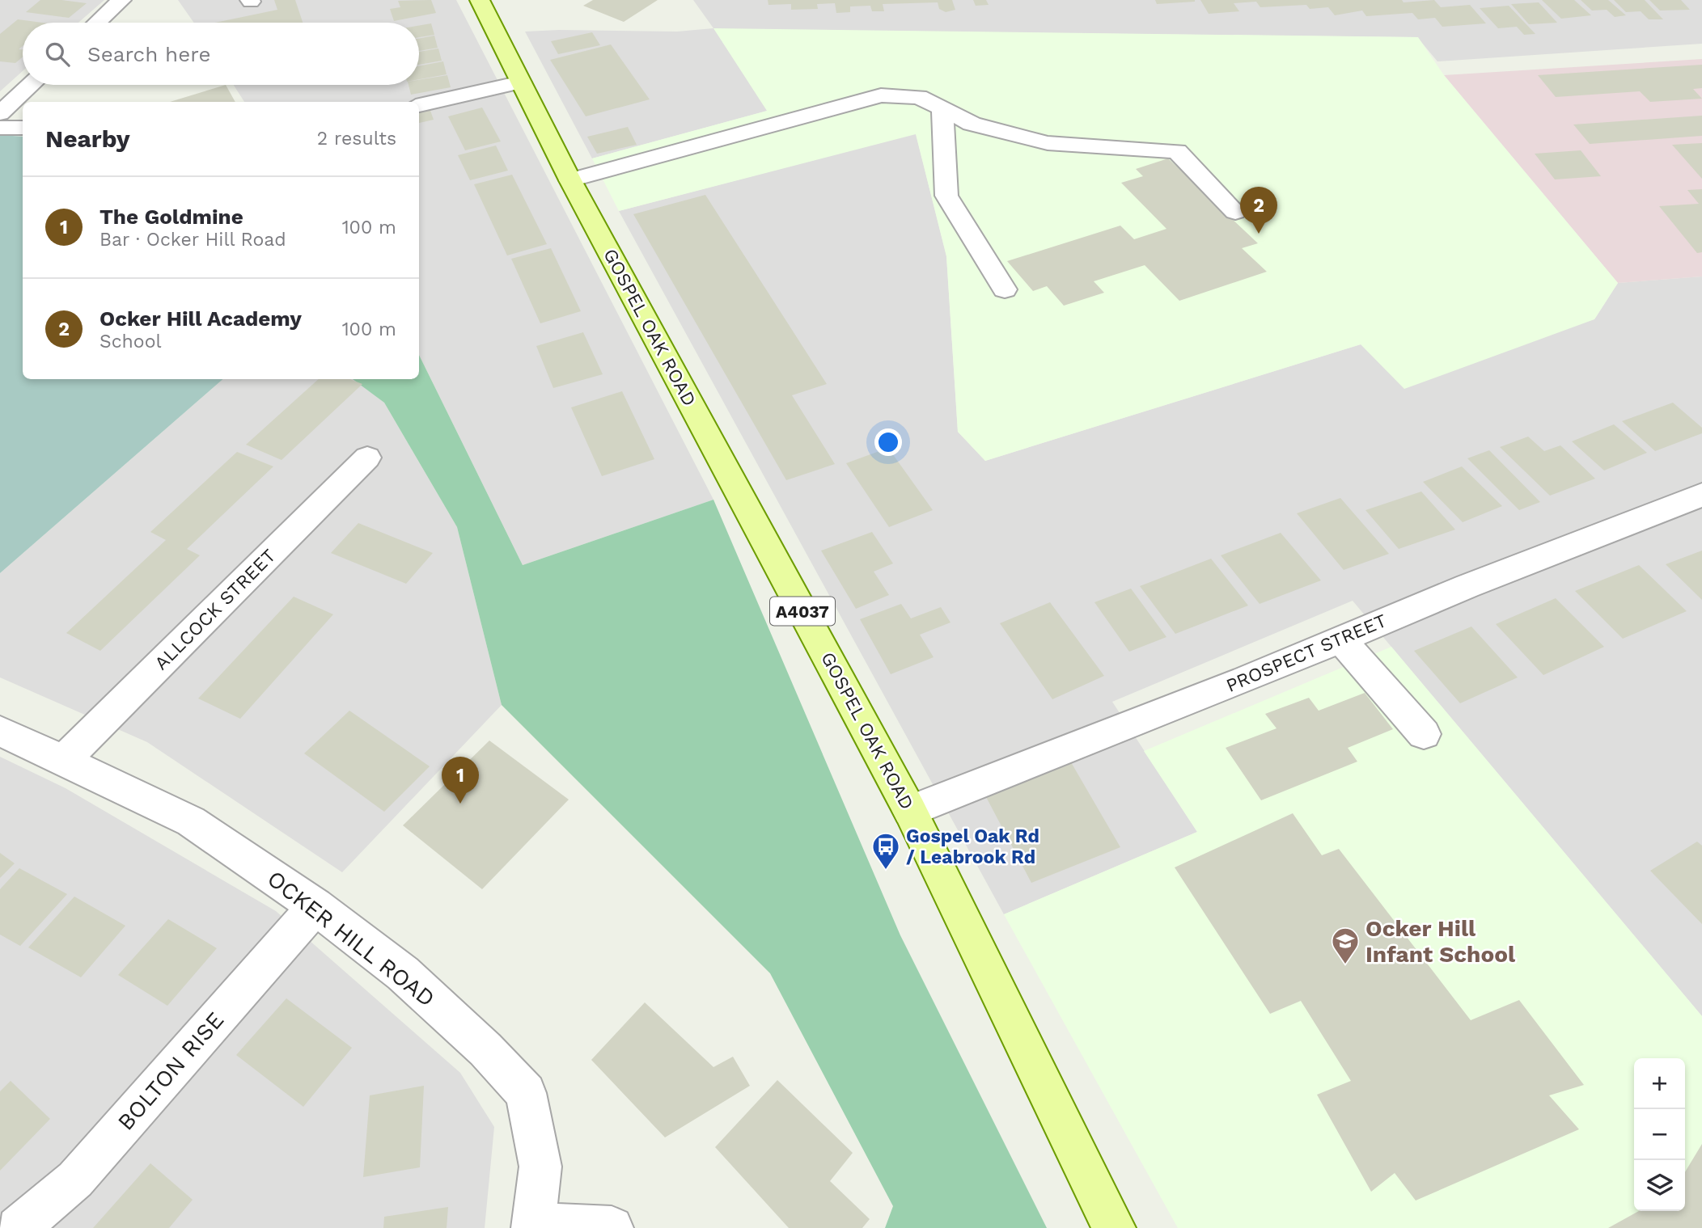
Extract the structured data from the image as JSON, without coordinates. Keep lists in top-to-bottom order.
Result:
{
  "streets": {
    "main road": ["GOSPEL OAK ROAD", "A4037"],
    "street": [
      "ALLCOCK STREET",
      "PROSPECT STREET",
      "OCKER HILL ROAD",
      "BOLTON RISE"
    ]
  },
  "crossings": [
    ["GOSPEL OAK ROAD", "PROSPECT STREET"],
    ["ALLCOCK STREET", "OCKER HILL ROAD"],
    ["OCKER HILL ROAD", "BOLTON RISE"]
  ],
  "places": {
    "bus stop": ["Gospel Oak Rd / Leabrook Rd"],
    "school or university": ["Ocker Hill Infant School"]
  },
  "page": {
    "search": "Search here",
    "heading": ["Nearby", "2 results"],
    "list": [
      {
        "mark": "1",
        "name": "The Goldmine",
        "note": "Bar · Ocker Hill Road",
        "value": "100 m"
      },
      {
        "mark": "2",
        "name": "Ocker Hill Academy",
        "note": "School",
        "value": "100 m"
      }
    ],
    "pins": ["2", "1"],
    "map_buttons": ["+", "−"]
  }
}
